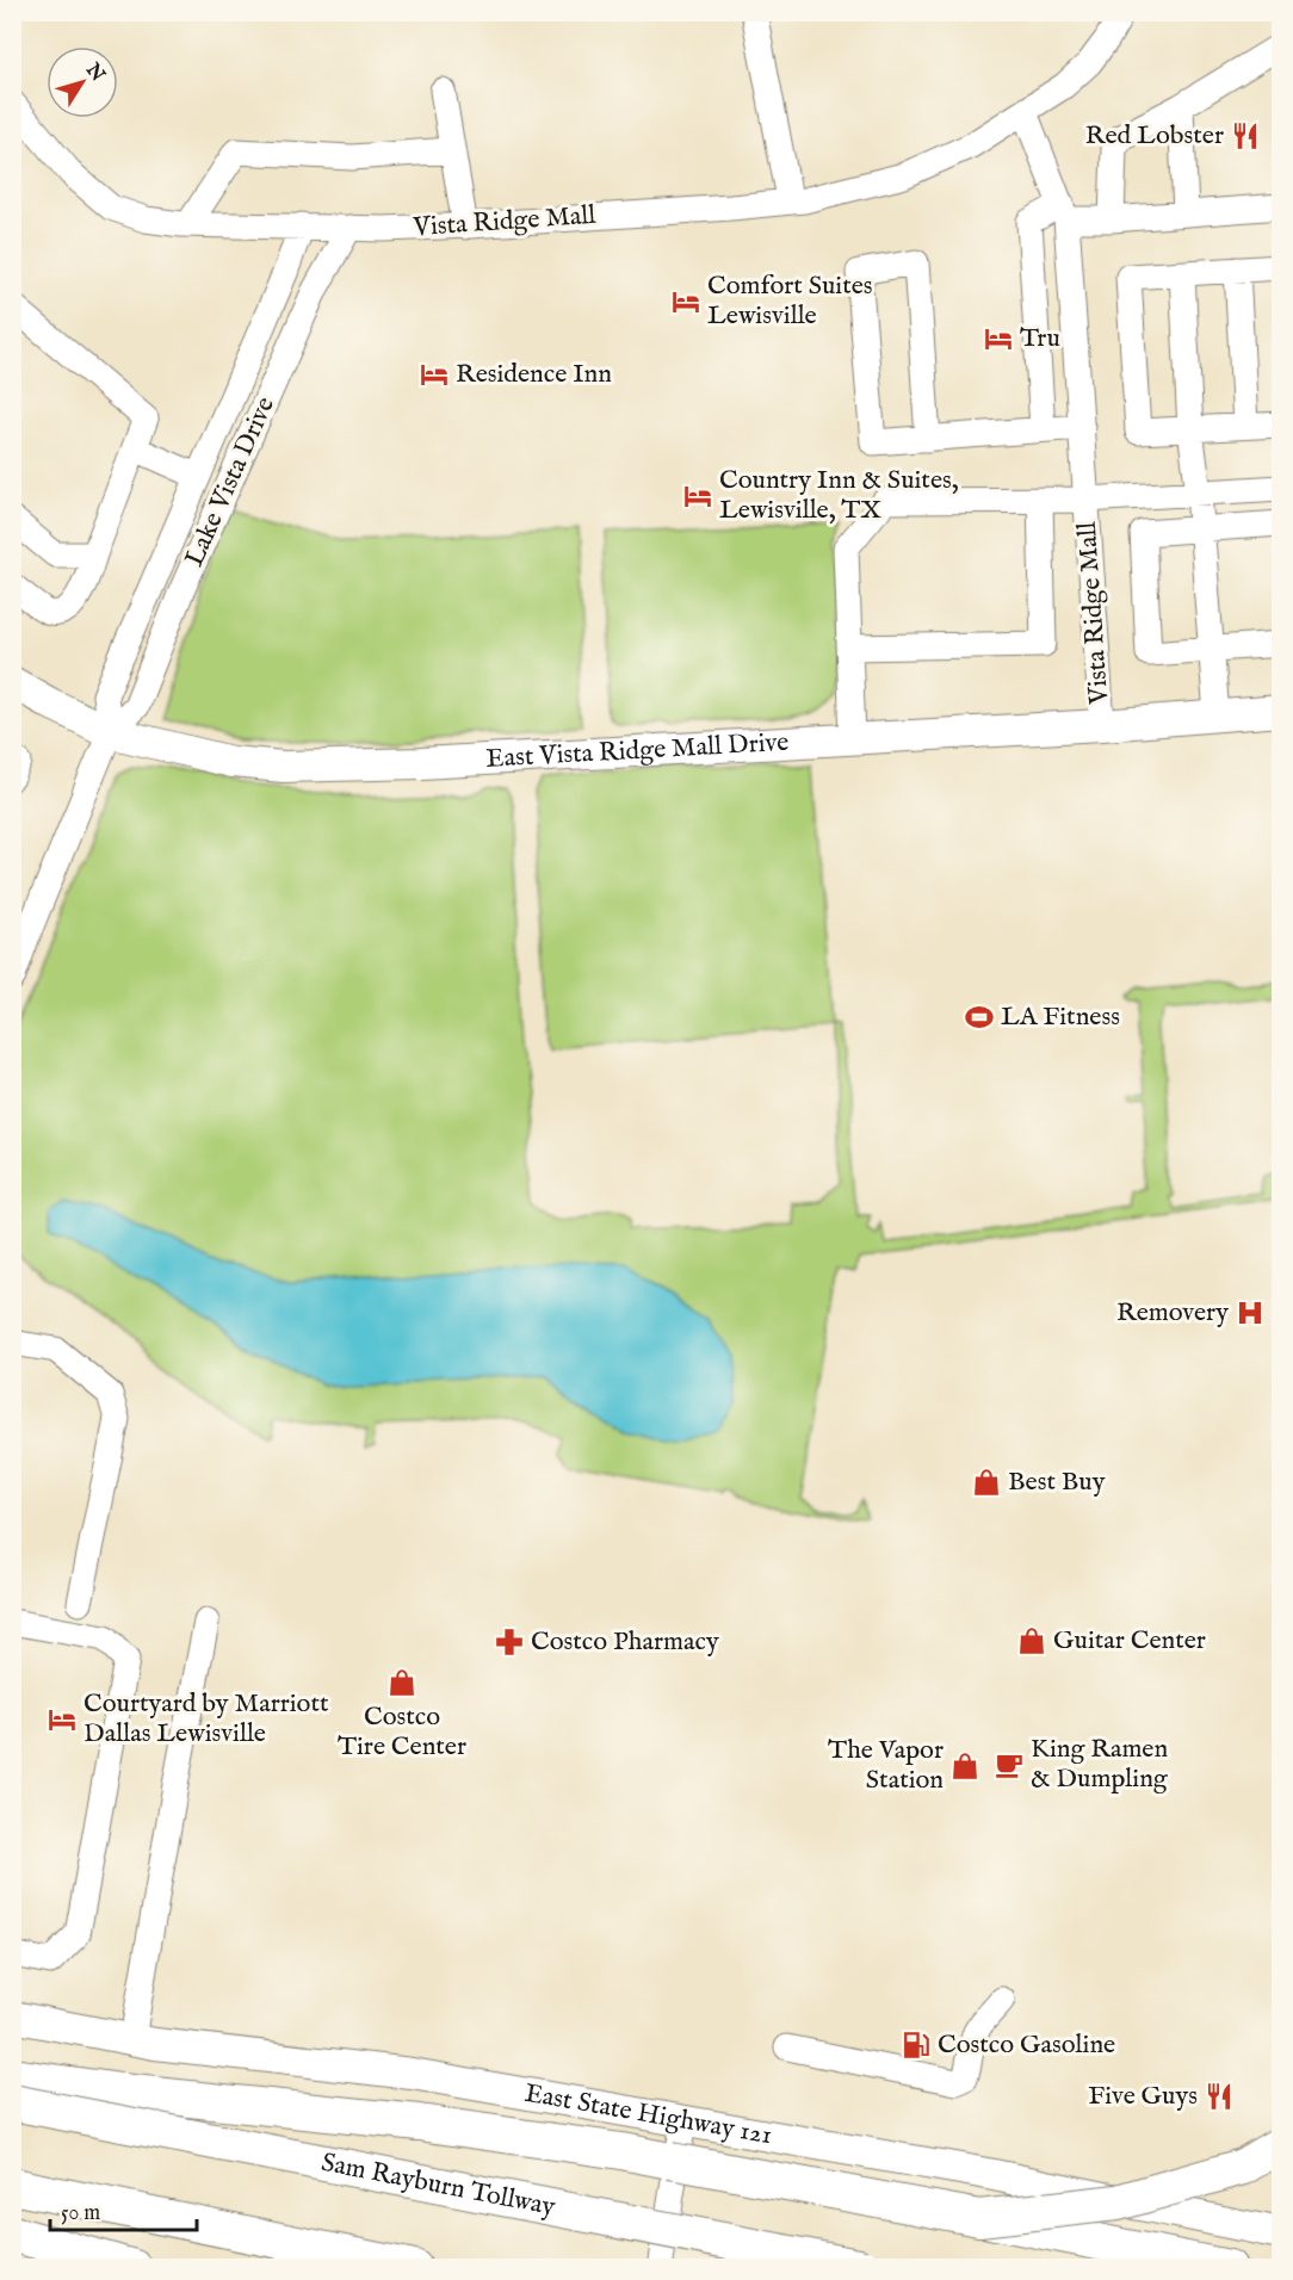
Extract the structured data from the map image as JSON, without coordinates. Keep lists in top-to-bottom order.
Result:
{
  "streets": {
    "highway": ["Sam Rayburn Tollway"],
    "main road": ["East Vista Ridge Mall Drive", "East State Highway 121"],
    "street": ["Vista Ridge Mall", "Lake Vista Drive"]
  },
  "crossings": [
    ["Vista Ridge Mall", "Lake Vista Drive"],
    ["Vista Ridge Mall", "East Vista Ridge Mall Drive"],
    ["Lake Vista Drive", "East Vista Ridge Mall Drive"]
  ],
  "places": {
    "restaurant": ["Red Lobster", "Five Guys"],
    "hotel": [
      "Comfort Suites Lewisville",
      "Tru",
      "Residence Inn",
      "Country Inn & Suites, Lewisville, TX",
      "Courtyard by Marriott Dallas Lewisville"
    ],
    "sports": ["LA Fitness"],
    "hospital": ["Removery"],
    "shop": [
      "Best Buy",
      "Guitar Center",
      "Costco Tire Center",
      "The Vapor Station"
    ],
    "pharmacy": ["Costco Pharmacy"],
    "cafe": ["King Ramen & Dumpling"],
    "fuel station": ["Costco Gasoline"]
  },
  "scale_bar": "50 m",
  "north": "top right"
}
